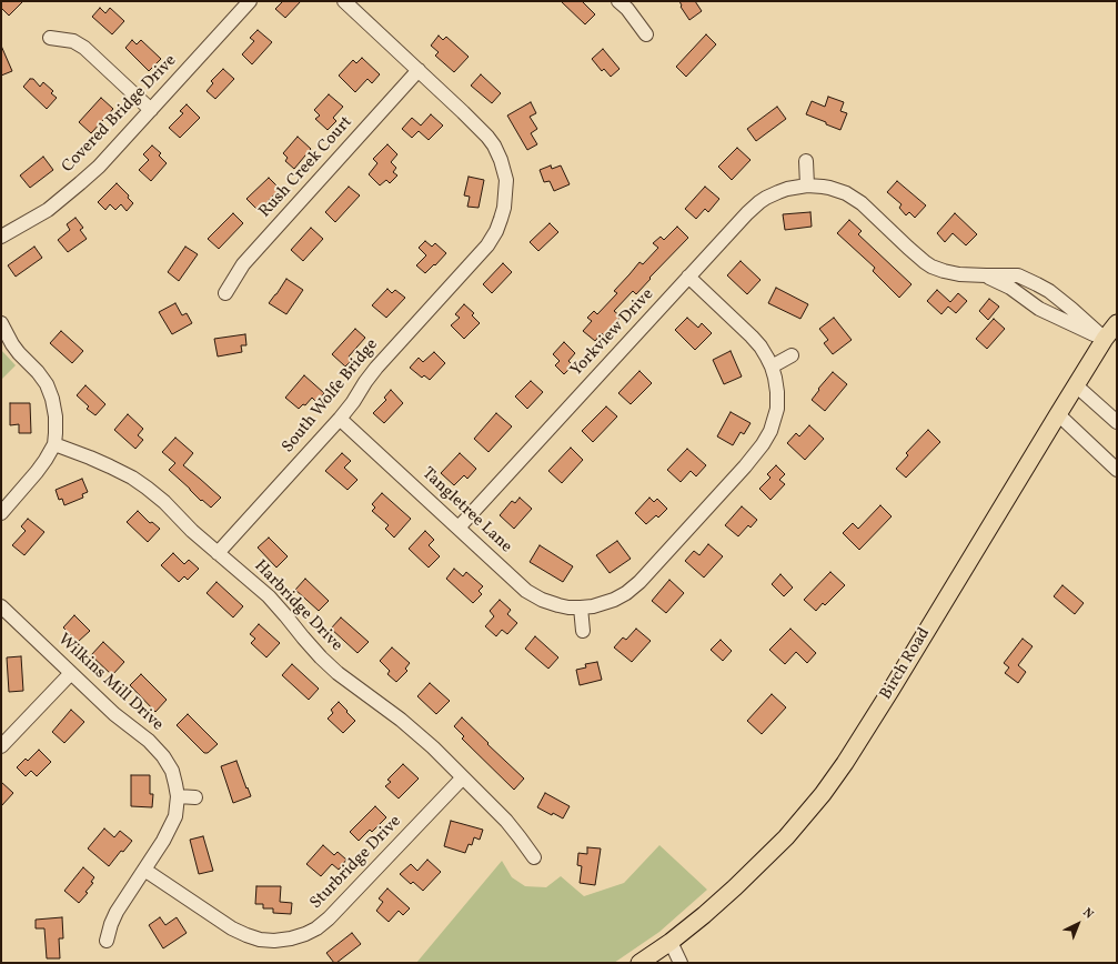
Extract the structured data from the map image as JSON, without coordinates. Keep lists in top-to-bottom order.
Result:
{
  "streets": {
    "main road": ["Birch Road"],
    "street": [
      "Covered Bridge Drive",
      "Rush Creek Court",
      "Yorkview Drive",
      "South Wolfe Bridge",
      "Tangletree Lane",
      "Harbridge Drive",
      "Wilkins Mill Drive",
      "Sturbridge Drive"
    ]
  },
  "crossings": [
    ["Rush Creek Court", "South Wolfe Bridge"],
    ["Yorkview Drive", "Tangletree Lane"],
    ["Yorkview Drive", "Birch Road"],
    ["South Wolfe Bridge", "Tangletree Lane"],
    ["South Wolfe Bridge", "Harbridge Drive"],
    ["Harbridge Drive", "Sturbridge Drive"],
    ["Wilkins Mill Drive", "Sturbridge Drive"]
  ],
  "north": "top right"
}
